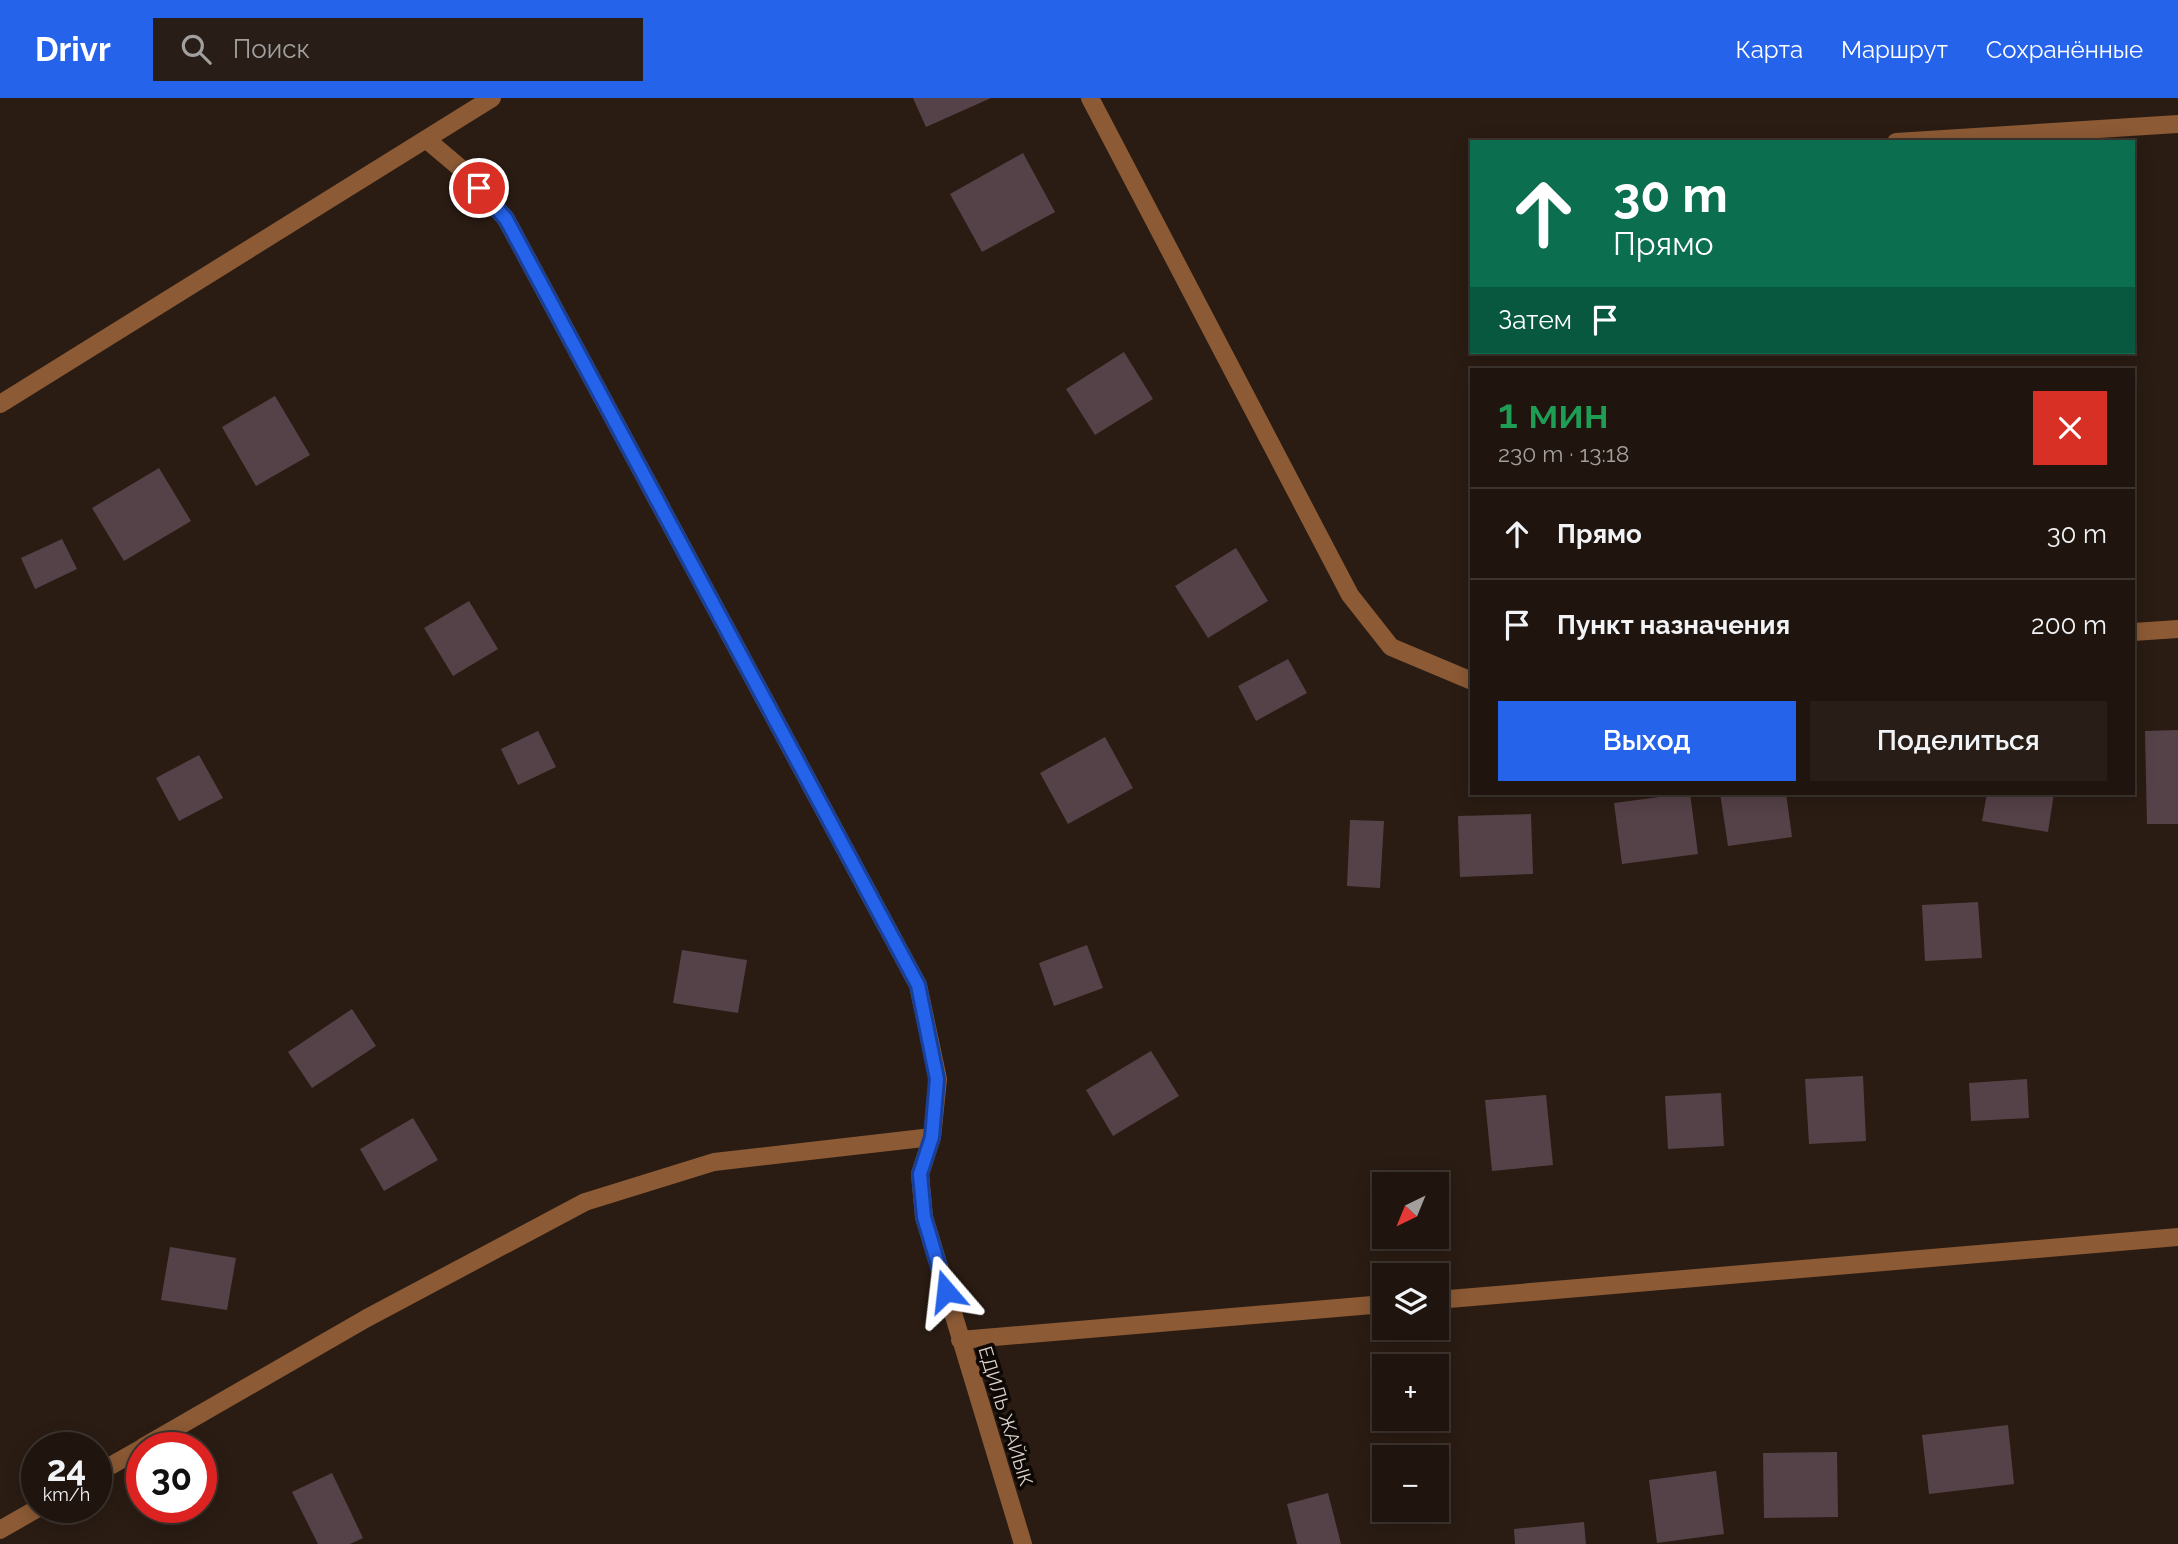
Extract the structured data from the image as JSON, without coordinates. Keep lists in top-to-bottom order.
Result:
{
  "streets": {
    "street": ["ЕДИЛЬ ЖАЙЫК"]
  },
  "north": "bottom left",
  "page": {
    "header": "Drivr",
    "search": "Поиск",
    "nav": ["Карта", "Маршрут", "Сохранённые"],
    "turn": ["30 m", "Прямо"],
    "then": "Затем",
    "heading": ["1 мин", "230 m · 13:18"],
    "list": [
      {
        "name": "Прямо",
        "value": "30 m"
      },
      {
        "name": "Пункт назначения",
        "value": "200 m"
      }
    ],
    "buttons": ["Выход", "Поделиться"],
    "map_buttons": ["+", "−"],
    "speed": "24 km/h",
    "limit": "30"
  }
}
